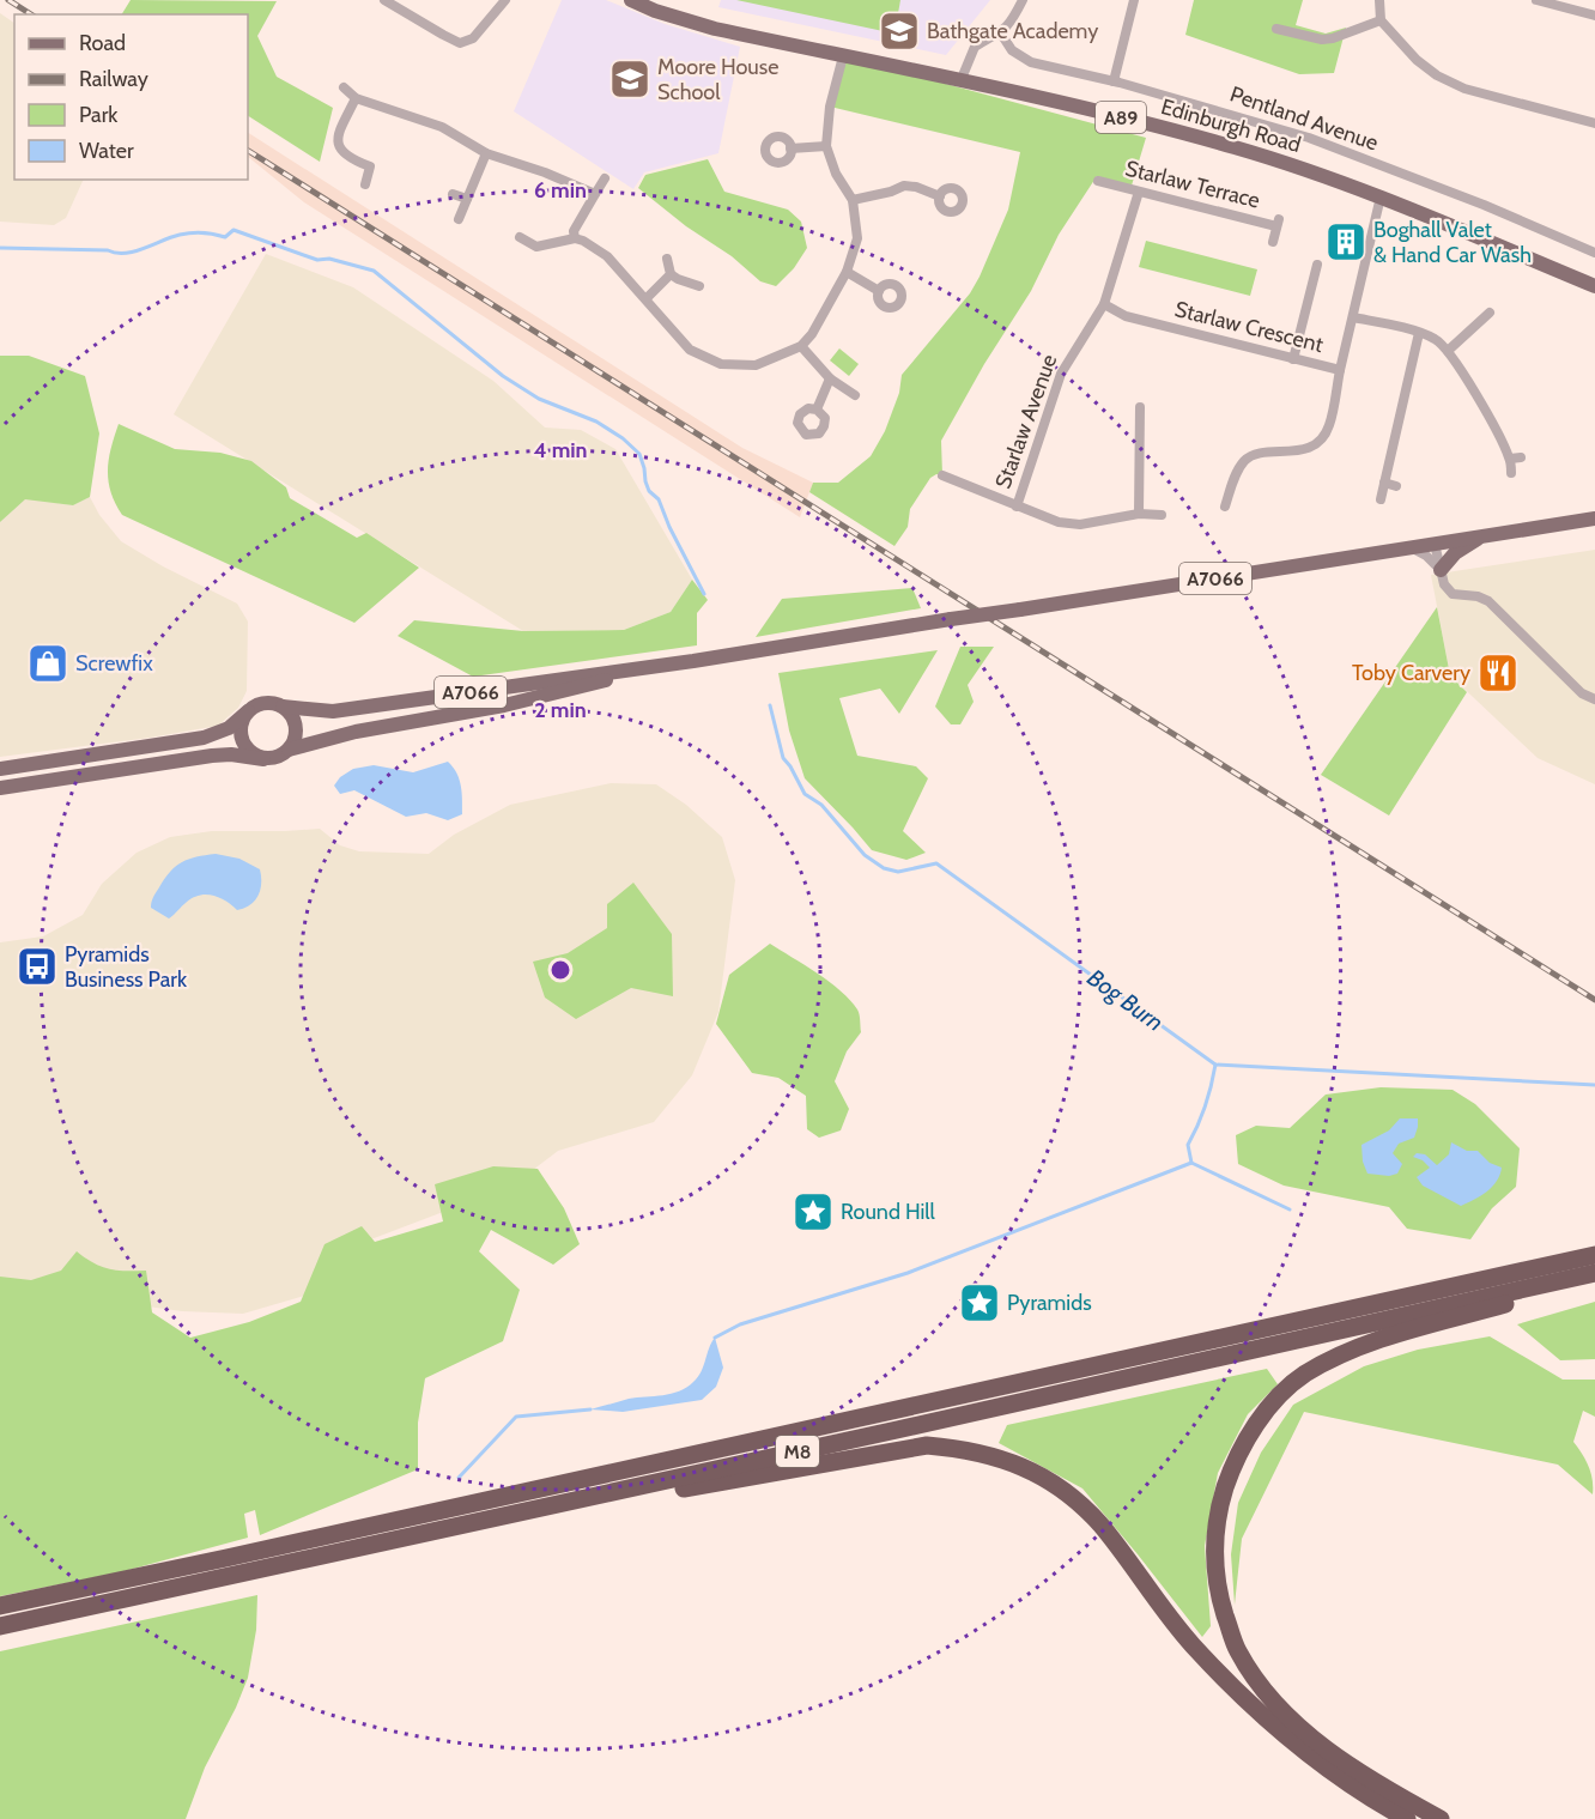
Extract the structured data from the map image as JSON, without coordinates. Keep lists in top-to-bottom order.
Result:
{
  "streets": {
    "highway": ["M8"],
    "main road": ["A89", "Edinburgh Road", "A7066"],
    "street": [
      "Pentland Avenue",
      "Starlaw Terrace",
      "Starlaw Crescent",
      "Starlaw Avenue"
    ]
  },
  "crossings": [
    ["Edinburgh Road", "Starlaw Crescent"],
    ["Starlaw Terrace", "Starlaw Avenue"],
    ["Starlaw Crescent", "Starlaw Avenue"]
  ],
  "water": ["Bog Burn"],
  "places": {
    "school or university": ["Bathgate Academy", "Moore House School"],
    "building": ["Boghall Valet & Hand Car Wash"],
    "shop": ["Screwfix"],
    "restaurant": ["Toby Carvery"],
    "bus stop": ["Pyramids Business Park"],
    "place": ["Round Hill", "Pyramids"]
  },
  "legend": [
    "Road",
    "Railway",
    "Park",
    "Water"
  ],
  "rings": ["6 min", "4 min", "2 min"]
}
